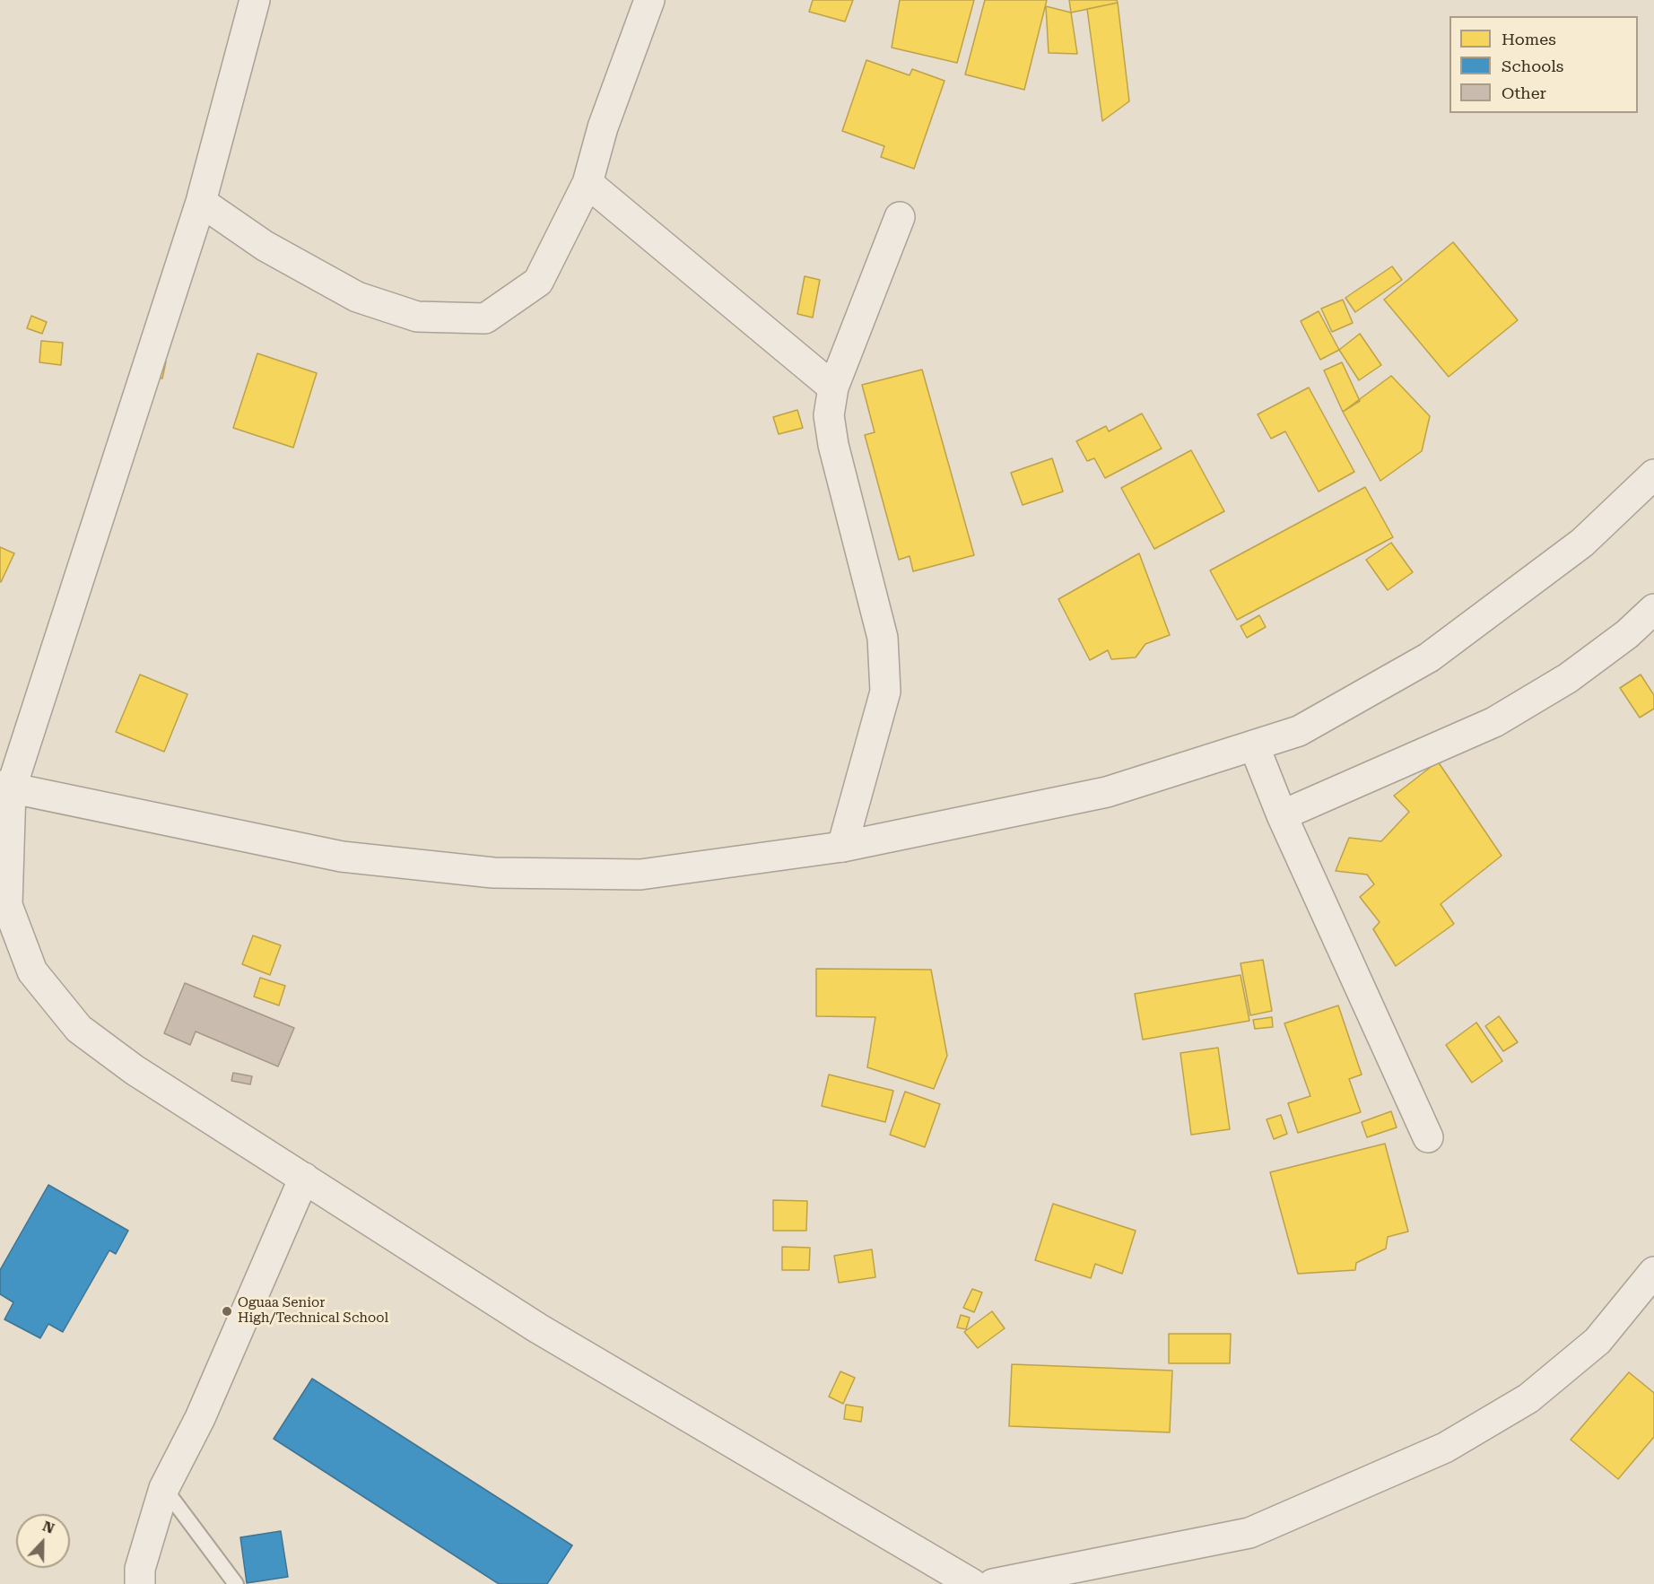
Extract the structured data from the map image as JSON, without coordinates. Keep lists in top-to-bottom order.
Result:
{
  "places": ["Oguaa Senior High/Technical School"],
  "legend": ["Homes", "Schools", "Other"],
  "north": "top"
}
